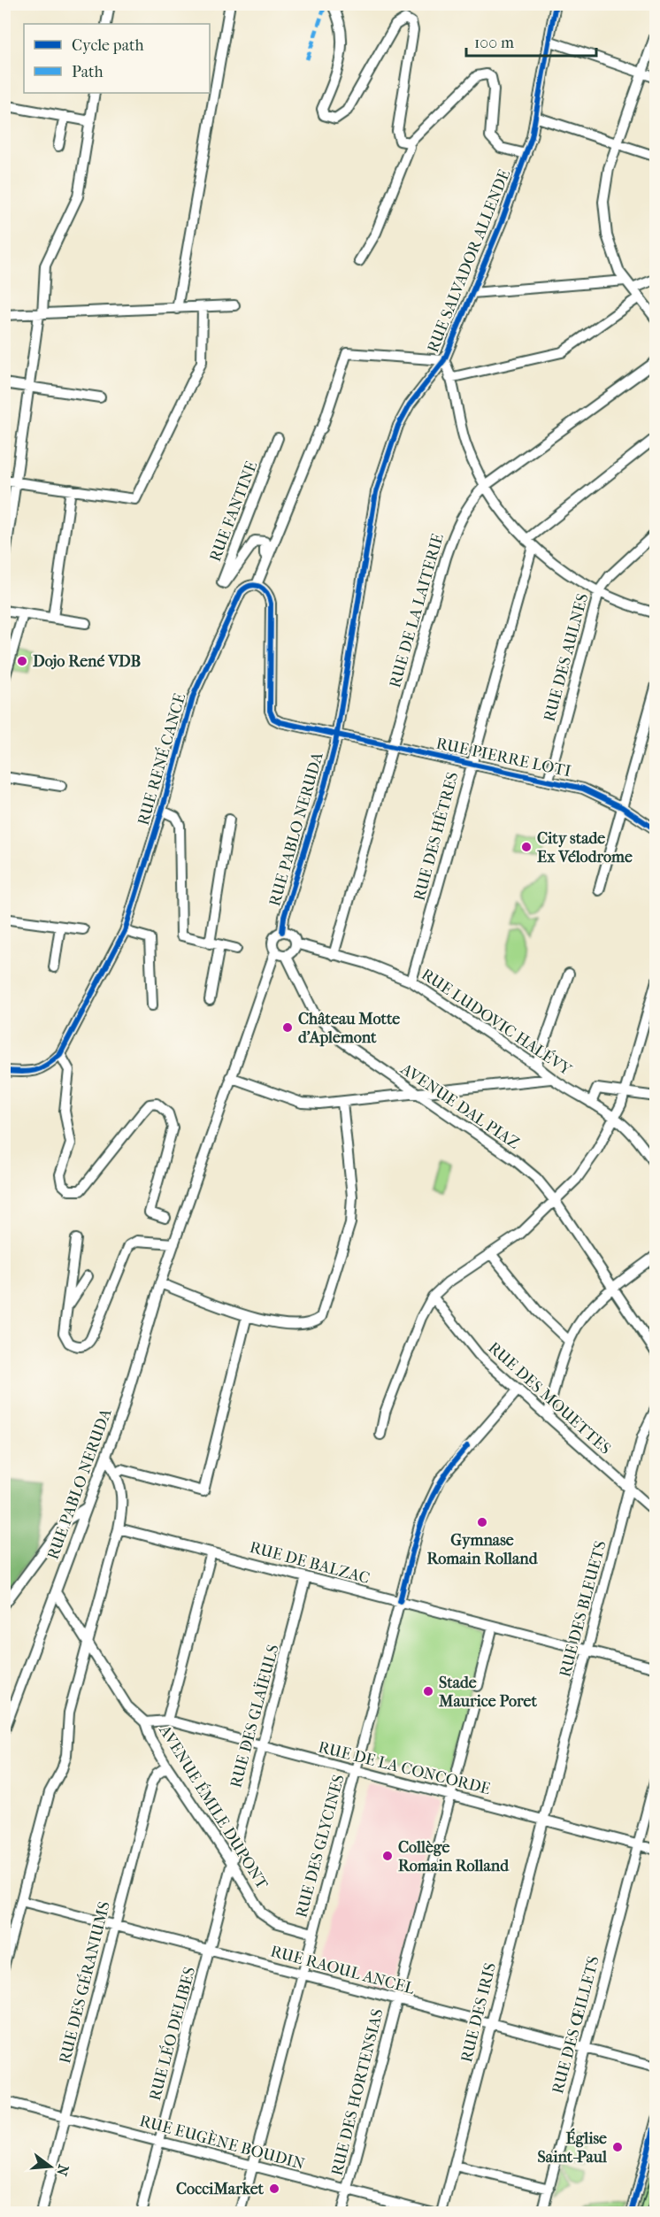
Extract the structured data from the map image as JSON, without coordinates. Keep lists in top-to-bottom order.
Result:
{
  "streets": {
    "street": [
      "RUE SALVADOR ALLENDE",
      "RUE FANTINE",
      "RUE DE LA LAITERIE",
      "RUE DES AULNES",
      "RUE PIERRE LOTI",
      "RUE RENÉ CANCE",
      "RUE PABLO NERUDA",
      "RUE DES HÊTRES",
      "RUE LUDOVIC HALÉVY",
      "AVENUE DAL PIAZ",
      "RUE DES MOUETTES",
      "RUE DE BALZAC",
      "RUE DES BLEUETS",
      "RUE DES GLAÏEULS",
      "RUE DE LA CONCORDE",
      "AVENUE ÉMILE DUPONT",
      "RUE DES GLYCINES",
      "RUE RAOUL ANCEL",
      "RUE DES GÉRANIUMS",
      "RUE DES IRIS",
      "RUE DES ŒILLETS",
      "RUE LÉO DELIBES",
      "RUE DES HORTENSIAS",
      "RUE EUGÈNE BOUDIN"
    ]
  },
  "crossings": [
    ["RUE SALVADOR ALLENDE", "RUE PIERRE LOTI"],
    ["RUE SALVADOR ALLENDE", "RUE PABLO NERUDA"],
    ["RUE FANTINE", "RUE RENÉ CANCE"],
    ["RUE DE LA LAITERIE", "RUE PIERRE LOTI"],
    ["RUE DE LA LAITERIE", "RUE LUDOVIC HALÉVY"],
    ["RUE DES AULNES", "RUE PIERRE LOTI"],
    ["RUE PIERRE LOTI", "RUE PABLO NERUDA"],
    ["RUE PIERRE LOTI", "RUE DES HÊTRES"],
    ["RUE PABLO NERUDA", "RUE LUDOVIC HALÉVY"],
    ["RUE PABLO NERUDA", "AVENUE DAL PIAZ"],
    ["RUE PABLO NERUDA", "AVENUE ÉMILE DUPONT"],
    ["RUE DES HÊTRES", "RUE LUDOVIC HALÉVY"],
    ["RUE LUDOVIC HALÉVY", "AVENUE DAL PIAZ"],
    ["RUE DES MOUETTES", "RUE DES BLEUETS"],
    ["RUE DES MOUETTES", "RUE DES GLYCINES"],
    ["RUE DE BALZAC", "RUE DES BLEUETS"],
    ["RUE DE BALZAC", "RUE DES GLAÏEULS"],
    ["RUE DE BALZAC", "RUE DES GLYCINES"],
    ["RUE DES BLEUETS", "RUE DE LA CONCORDE"],
    ["RUE DES BLEUETS", "RUE DES IRIS"],
    ["RUE DES GLAÏEULS", "RUE DE LA CONCORDE"],
    ["RUE DES GLAÏEULS", "AVENUE ÉMILE DUPONT"],
    ["RUE DES GLAÏEULS", "RUE LÉO DELIBES"],
    ["RUE DE LA CONCORDE", "AVENUE ÉMILE DUPONT"],
    ["RUE DE LA CONCORDE", "RUE DES GLYCINES"],
    ["RUE DE LA CONCORDE", "RUE DES IRIS"],
    ["RUE DE LA CONCORDE", "RUE DES ŒILLETS"],
    ["RUE DE LA CONCORDE", "RUE DES HORTENSIAS"],
    ["AVENUE ÉMILE DUPONT", "RUE DES GLYCINES"],
    ["AVENUE ÉMILE DUPONT", "RUE DES GÉRANIUMS"],
    ["AVENUE ÉMILE DUPONT", "RUE LÉO DELIBES"],
    ["RUE DES GLYCINES", "RUE RAOUL ANCEL"],
    ["RUE DES GLYCINES", "RUE EUGÈNE BOUDIN"],
    ["RUE RAOUL ANCEL", "RUE DES GÉRANIUMS"],
    ["RUE RAOUL ANCEL", "RUE DES IRIS"],
    ["RUE RAOUL ANCEL", "RUE DES ŒILLETS"],
    ["RUE RAOUL ANCEL", "RUE LÉO DELIBES"],
    ["RUE RAOUL ANCEL", "RUE DES HORTENSIAS"],
    ["RUE DES GÉRANIUMS", "RUE EUGÈNE BOUDIN"],
    ["RUE LÉO DELIBES", "RUE EUGÈNE BOUDIN"],
    ["RUE DES HORTENSIAS", "RUE EUGÈNE BOUDIN"]
  ],
  "places": [
    "Dojo René VDB",
    "City stade Ex Vélodrome",
    "Château Motte d'Aplemont",
    "Gymnase Romain Rolland",
    "Stade Maurice Poret",
    "Collège Romain Rolland",
    "Église Saint-Paul",
    "CocciMarket"
  ],
  "legend": ["Cycle path", "Path"],
  "scale_bar": "100 m",
  "north": "right"
}
